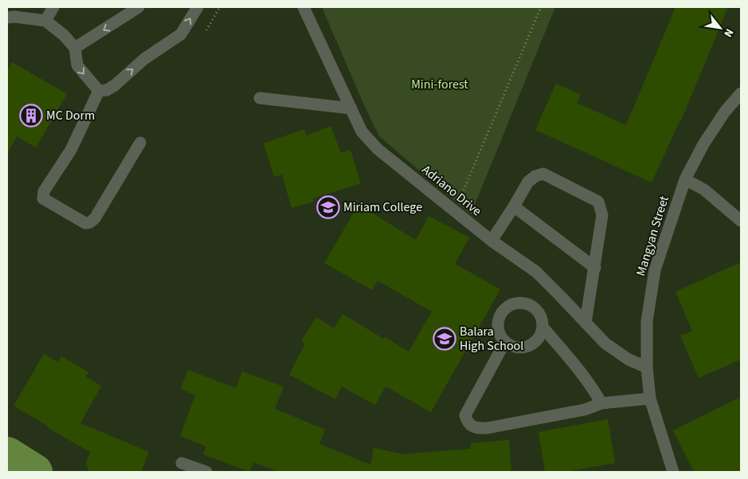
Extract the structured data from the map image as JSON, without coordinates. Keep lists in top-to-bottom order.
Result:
{
  "streets": {
    "street": ["Adriano Drive", "Mangyan Street"]
  },
  "crossings": [
    ["Adriano Drive", "Mangyan Street"]
  ],
  "parks": ["Mini-forest"],
  "places": {
    "building": ["MC Dorm"],
    "school or university": ["Miriam College", "Balara High School"]
  },
  "north": "bottom right"
}
